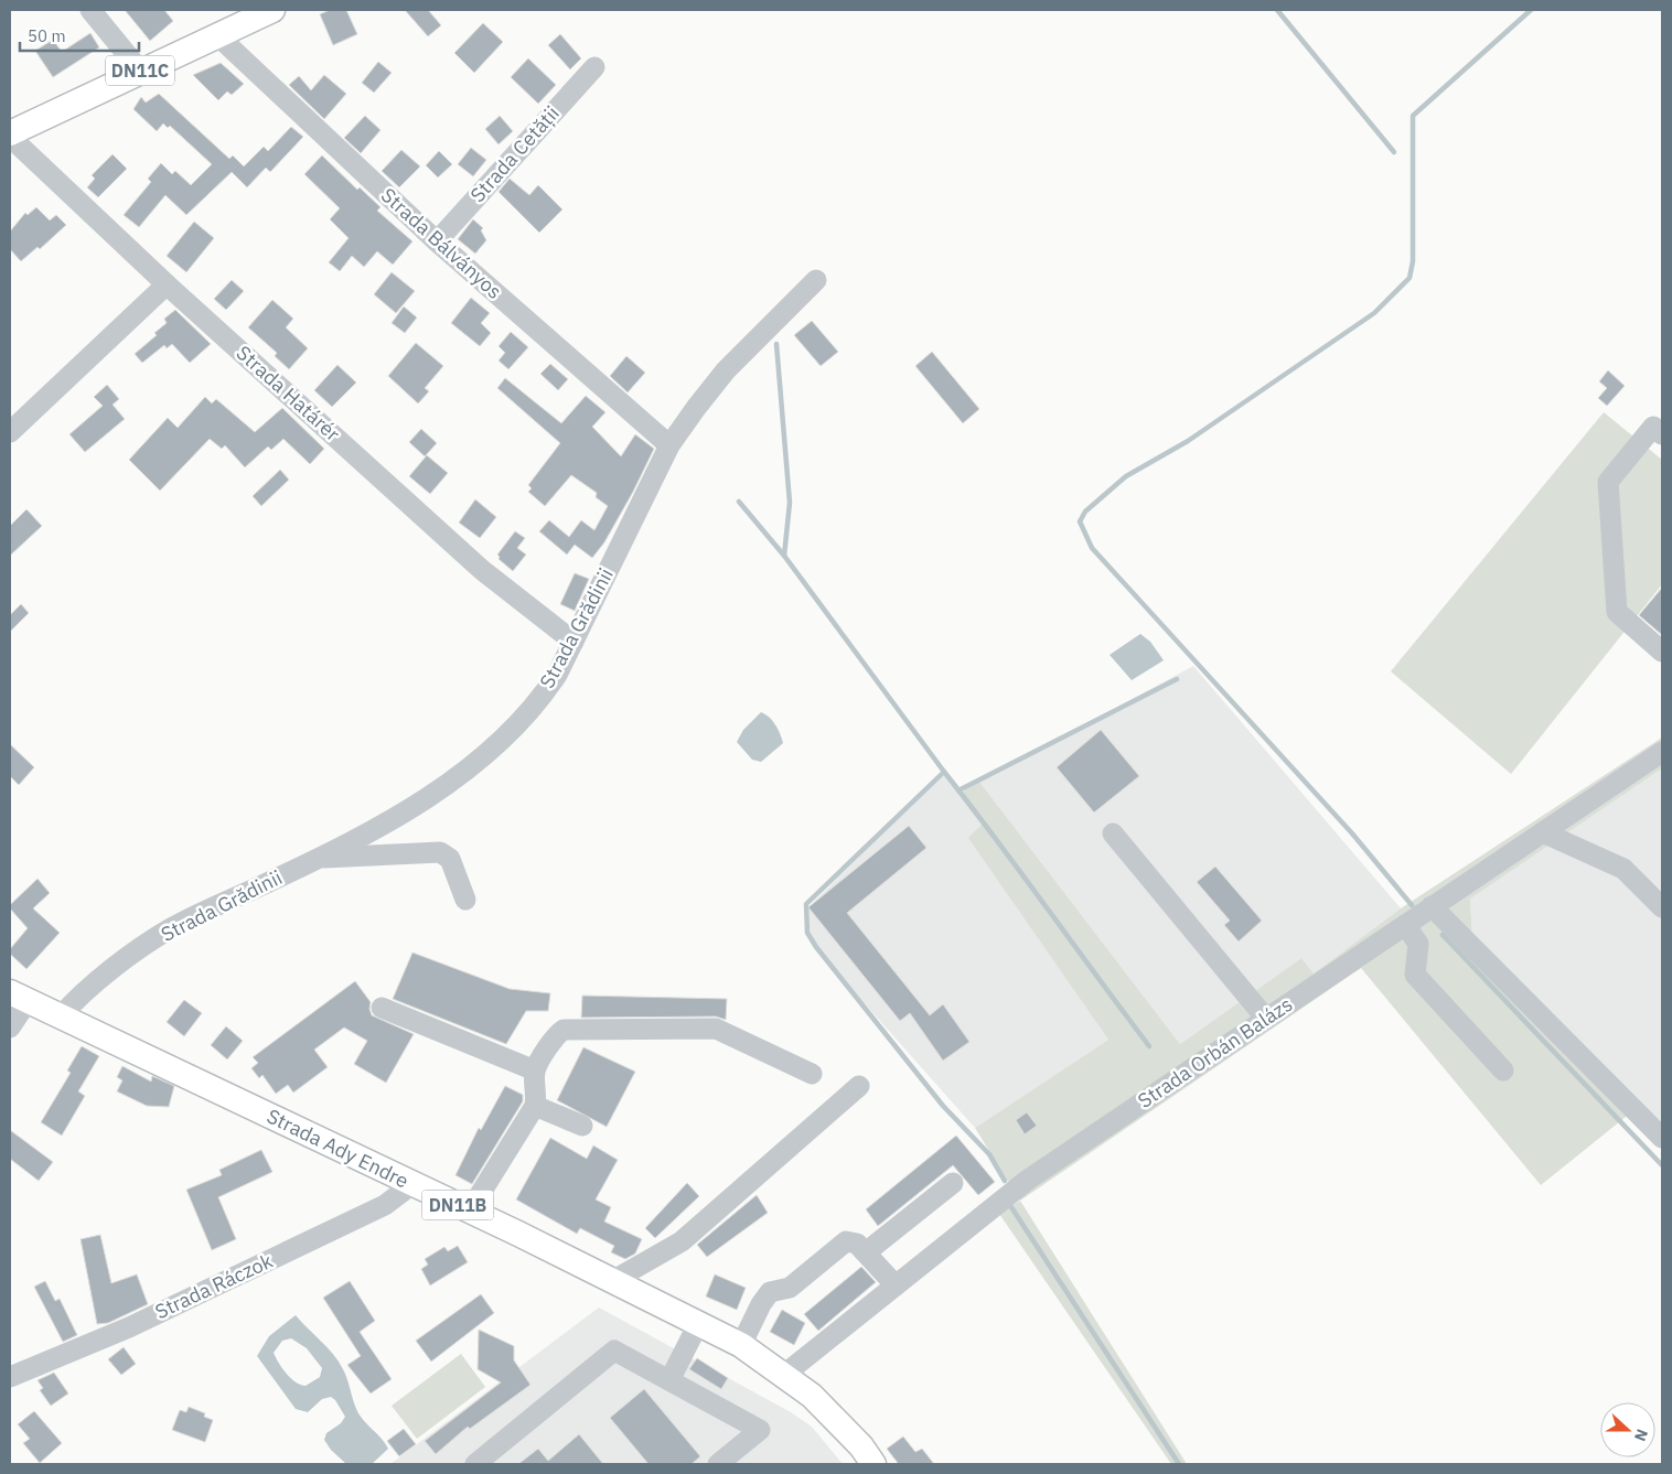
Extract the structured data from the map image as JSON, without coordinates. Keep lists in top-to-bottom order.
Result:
{
  "streets": {
    "main road": ["DN11C", "Strada Ady Endre", "DN11B"],
    "street": [
      "Strada Cetății",
      "Strada Bálványos",
      "Strada Határér",
      "Strada Grădinii",
      "Strada Orbán Balázs",
      "Strada Ráczok"
    ]
  },
  "crossings": [
    ["DN11C", "Strada Bálványos"],
    ["DN11C", "Strada Határér"],
    ["Strada Cetății", "Strada Bálványos"],
    ["Strada Bálványos", "Strada Grădinii"],
    ["Strada Határér", "Strada Grădinii"],
    ["Strada Grădinii", "Strada Ady Endre"],
    ["Strada Orbán Balázs", "Strada Ady Endre"],
    ["Strada Ady Endre", "Strada Ráczok"]
  ],
  "scale_bar": "50 m",
  "north": "right"
}
